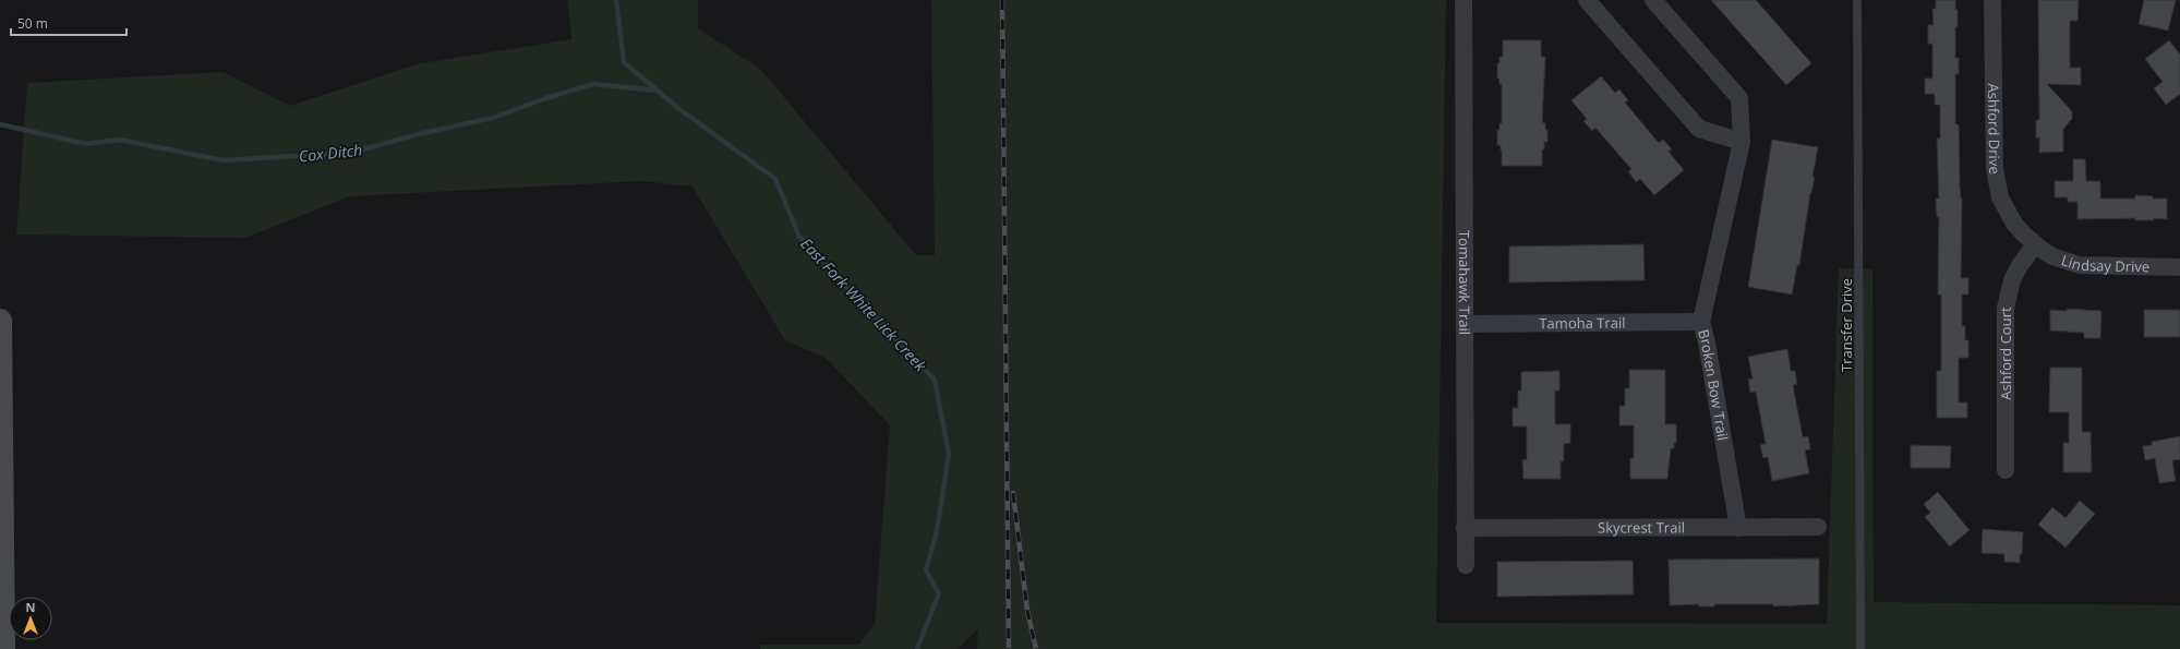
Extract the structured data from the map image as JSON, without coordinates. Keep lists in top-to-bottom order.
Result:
{
  "streets": {
    "street": [
      "Ashford Drive",
      "Lindsay Drive",
      "Tomahawk Trail",
      "Tamoha Trail",
      "Ashford Court",
      "Broken Bow Trail",
      "Skycrest Trail"
    ],
    "lane": ["Transfer Drive"]
  },
  "crossings": [
    ["Ashford Drive", "Lindsay Drive"],
    ["Ashford Drive", "Ashford Court"],
    ["Lindsay Drive", "Ashford Court"],
    ["Tomahawk Trail", "Tamoha Trail"],
    ["Tomahawk Trail", "Skycrest Trail"],
    ["Tamoha Trail", "Broken Bow Trail"],
    ["Broken Bow Trail", "Skycrest Trail"]
  ],
  "water": ["Cox Ditch", "East Fork White Lick Creek"],
  "scale_bar": "50 m",
  "north": "top"
}
